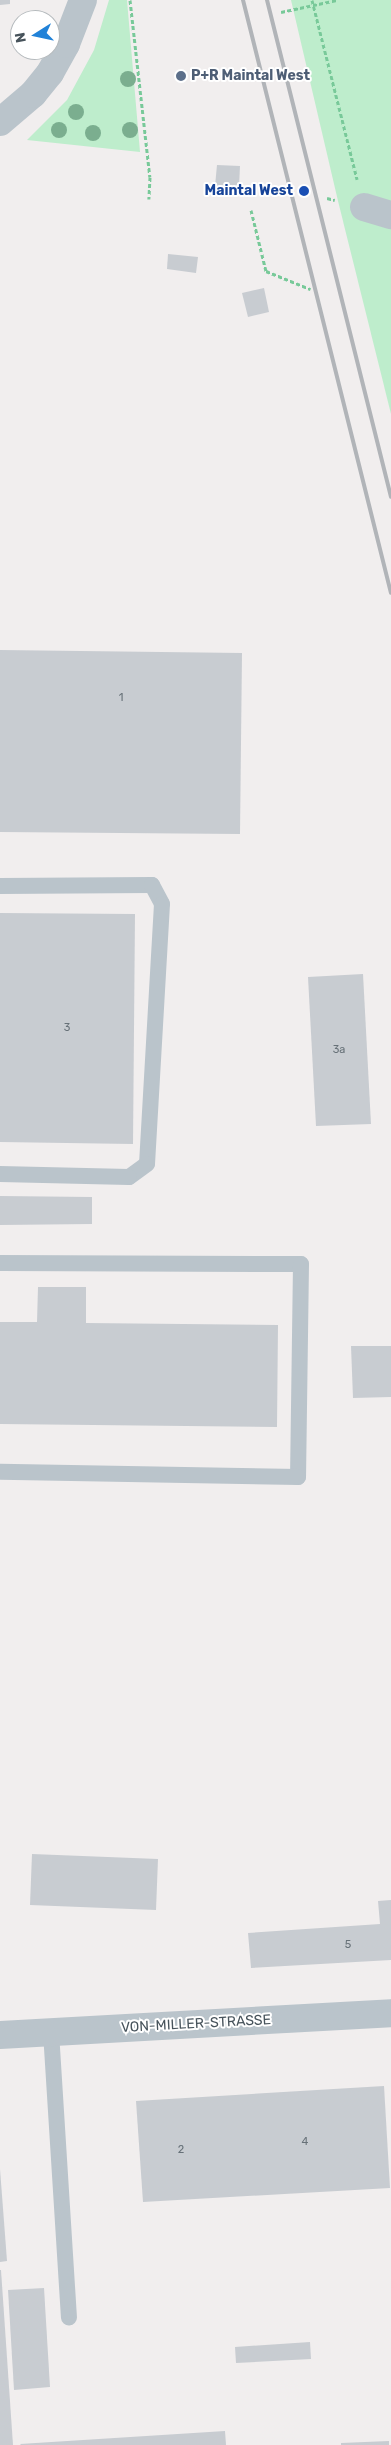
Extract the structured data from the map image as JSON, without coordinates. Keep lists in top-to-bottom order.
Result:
{
  "streets": {
    "street": ["VON-MILLER-STRASSE"]
  },
  "places": ["P+R Maintal West", "Maintal West"],
  "house_numbers": [
    "1",
    "3",
    "3a",
    "5",
    "4",
    "2"
  ],
  "north": "left"
}
